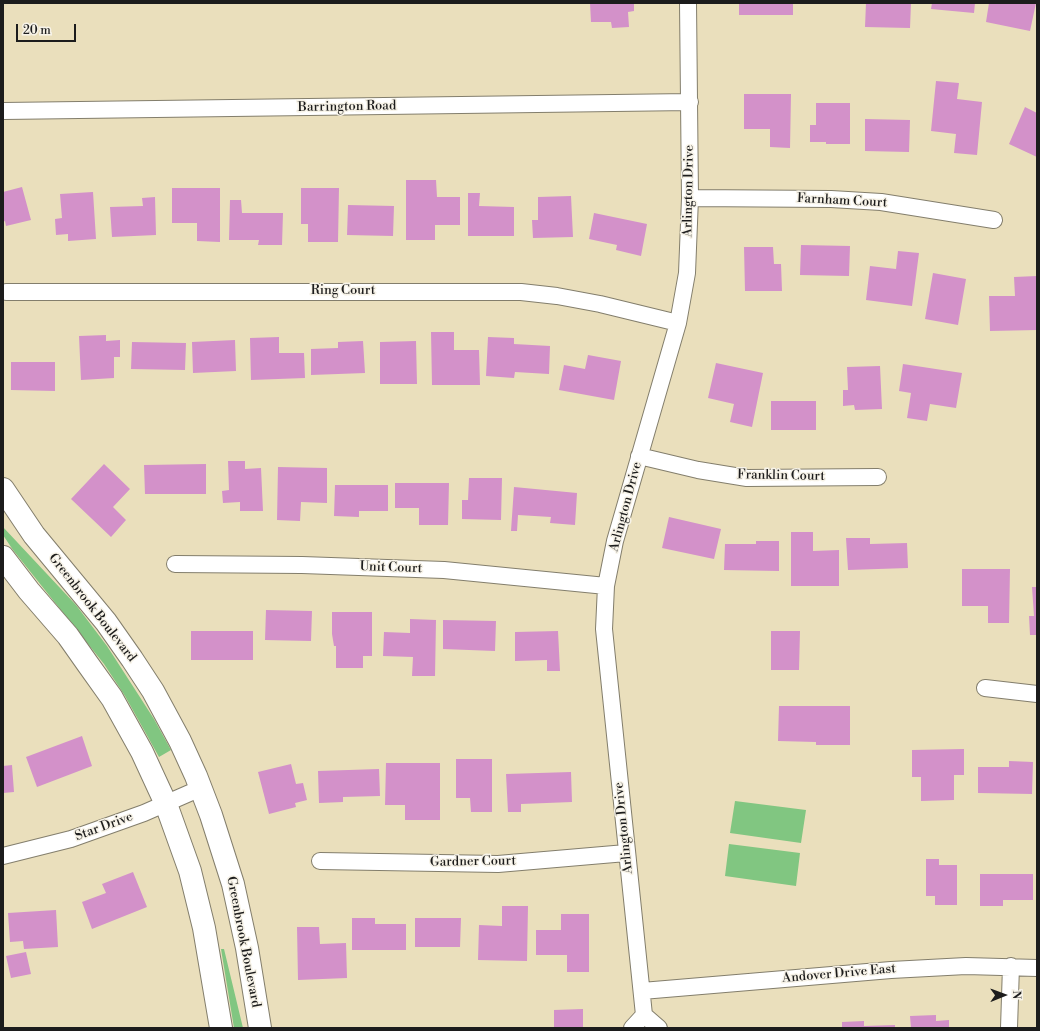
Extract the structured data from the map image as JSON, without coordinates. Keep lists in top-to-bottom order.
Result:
{
  "streets": {
    "main road": ["Greenbrook Boulevard"],
    "street": [
      "Barrington Road",
      "Arlington Drive",
      "Farnham Court",
      "Ring Court",
      "Franklin Court",
      "Unit Court",
      "Star Drive",
      "Gardner Court",
      "Andover Drive East"
    ]
  },
  "crossings": [
    ["Barrington Road", "Arlington Drive"],
    ["Arlington Drive", "Farnham Court"],
    ["Arlington Drive", "Ring Court"],
    ["Arlington Drive", "Franklin Court"],
    ["Arlington Drive", "Unit Court"],
    ["Arlington Drive", "Gardner Court"],
    ["Arlington Drive", "Andover Drive East"],
    ["Greenbrook Boulevard", "Star Drive"]
  ],
  "scale_bar": "20 m",
  "north": "right"
}
